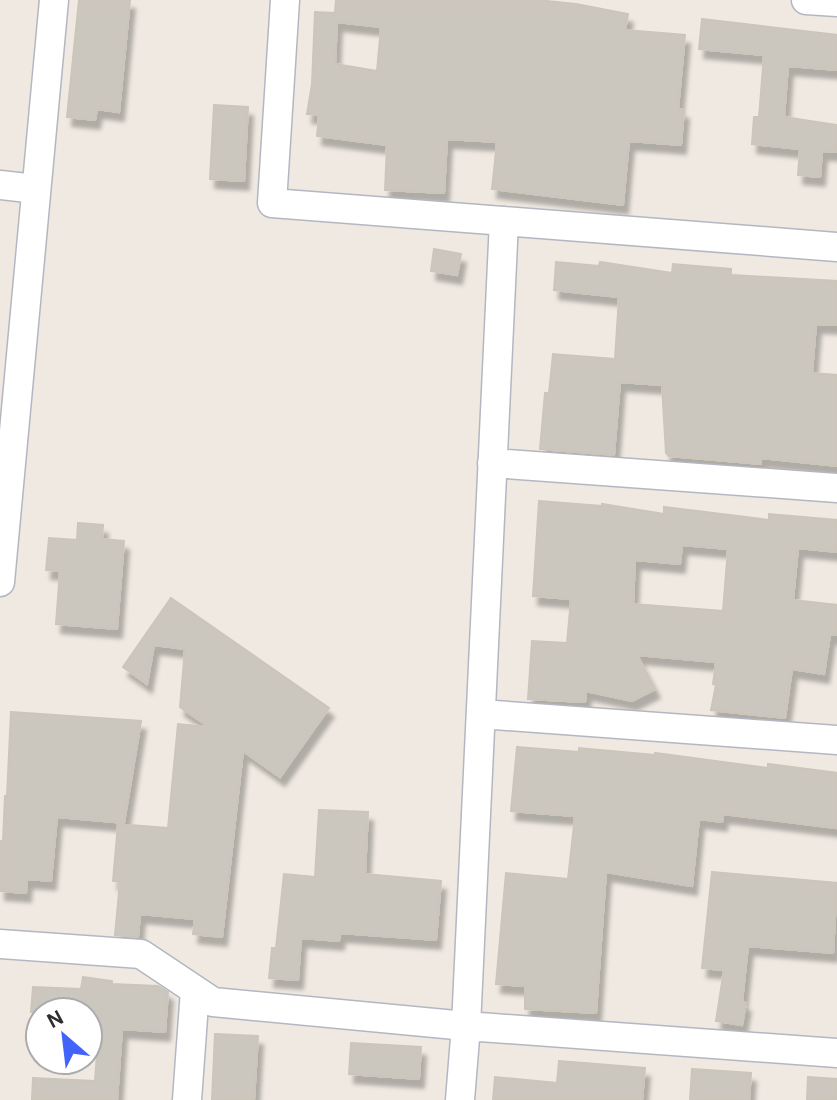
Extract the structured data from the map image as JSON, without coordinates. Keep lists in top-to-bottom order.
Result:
{
  "north": "top left"
}
